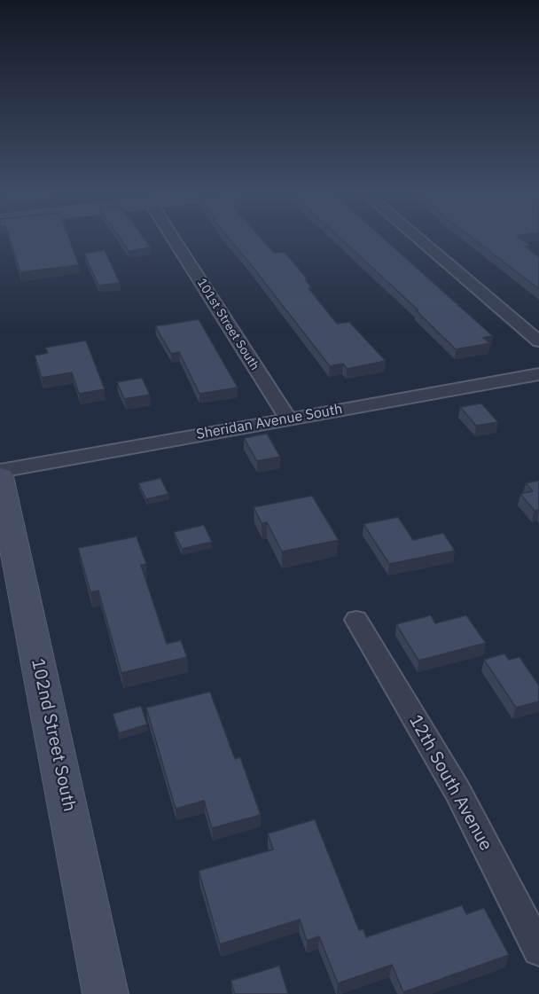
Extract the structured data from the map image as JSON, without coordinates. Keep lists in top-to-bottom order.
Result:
{
  "streets": {
    "street": [
      "101st Street South",
      "Sheridan Avenue South",
      "102nd Street South",
      "12th South Avenue"
    ]
  },
  "crossings": [
    ["101st Street South", "Sheridan Avenue South"]
  ]
}
